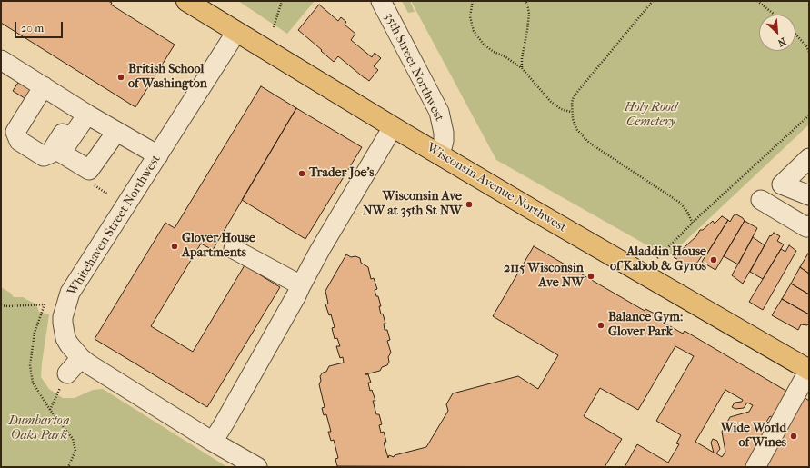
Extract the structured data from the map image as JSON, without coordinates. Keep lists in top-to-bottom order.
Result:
{
  "streets": {
    "main road": ["Wisconsin Avenue Northwest"],
    "street": ["35th Street Northwest", "Whitehaven Street Northwest"]
  },
  "crossings": [
    ["35th Street Northwest", "Wisconsin Avenue Northwest"],
    ["Wisconsin Avenue Northwest", "Whitehaven Street Northwest"]
  ],
  "parks": ["Holy Rood Cemetery", "Dumbarton Oaks Park"],
  "places": [
    "British School of Washington",
    "Trader Joe's",
    "Wisconsin Ave NW at 35th St NW",
    "Glover House Apartments",
    "Aladdin House of Kabob & Gyros",
    "2115 Wisconsin Ave NW",
    "Balance Gym: Glover Park",
    "Wide World of Wines"
  ],
  "scale_bar": "20 m",
  "north": "bottom right"
}
